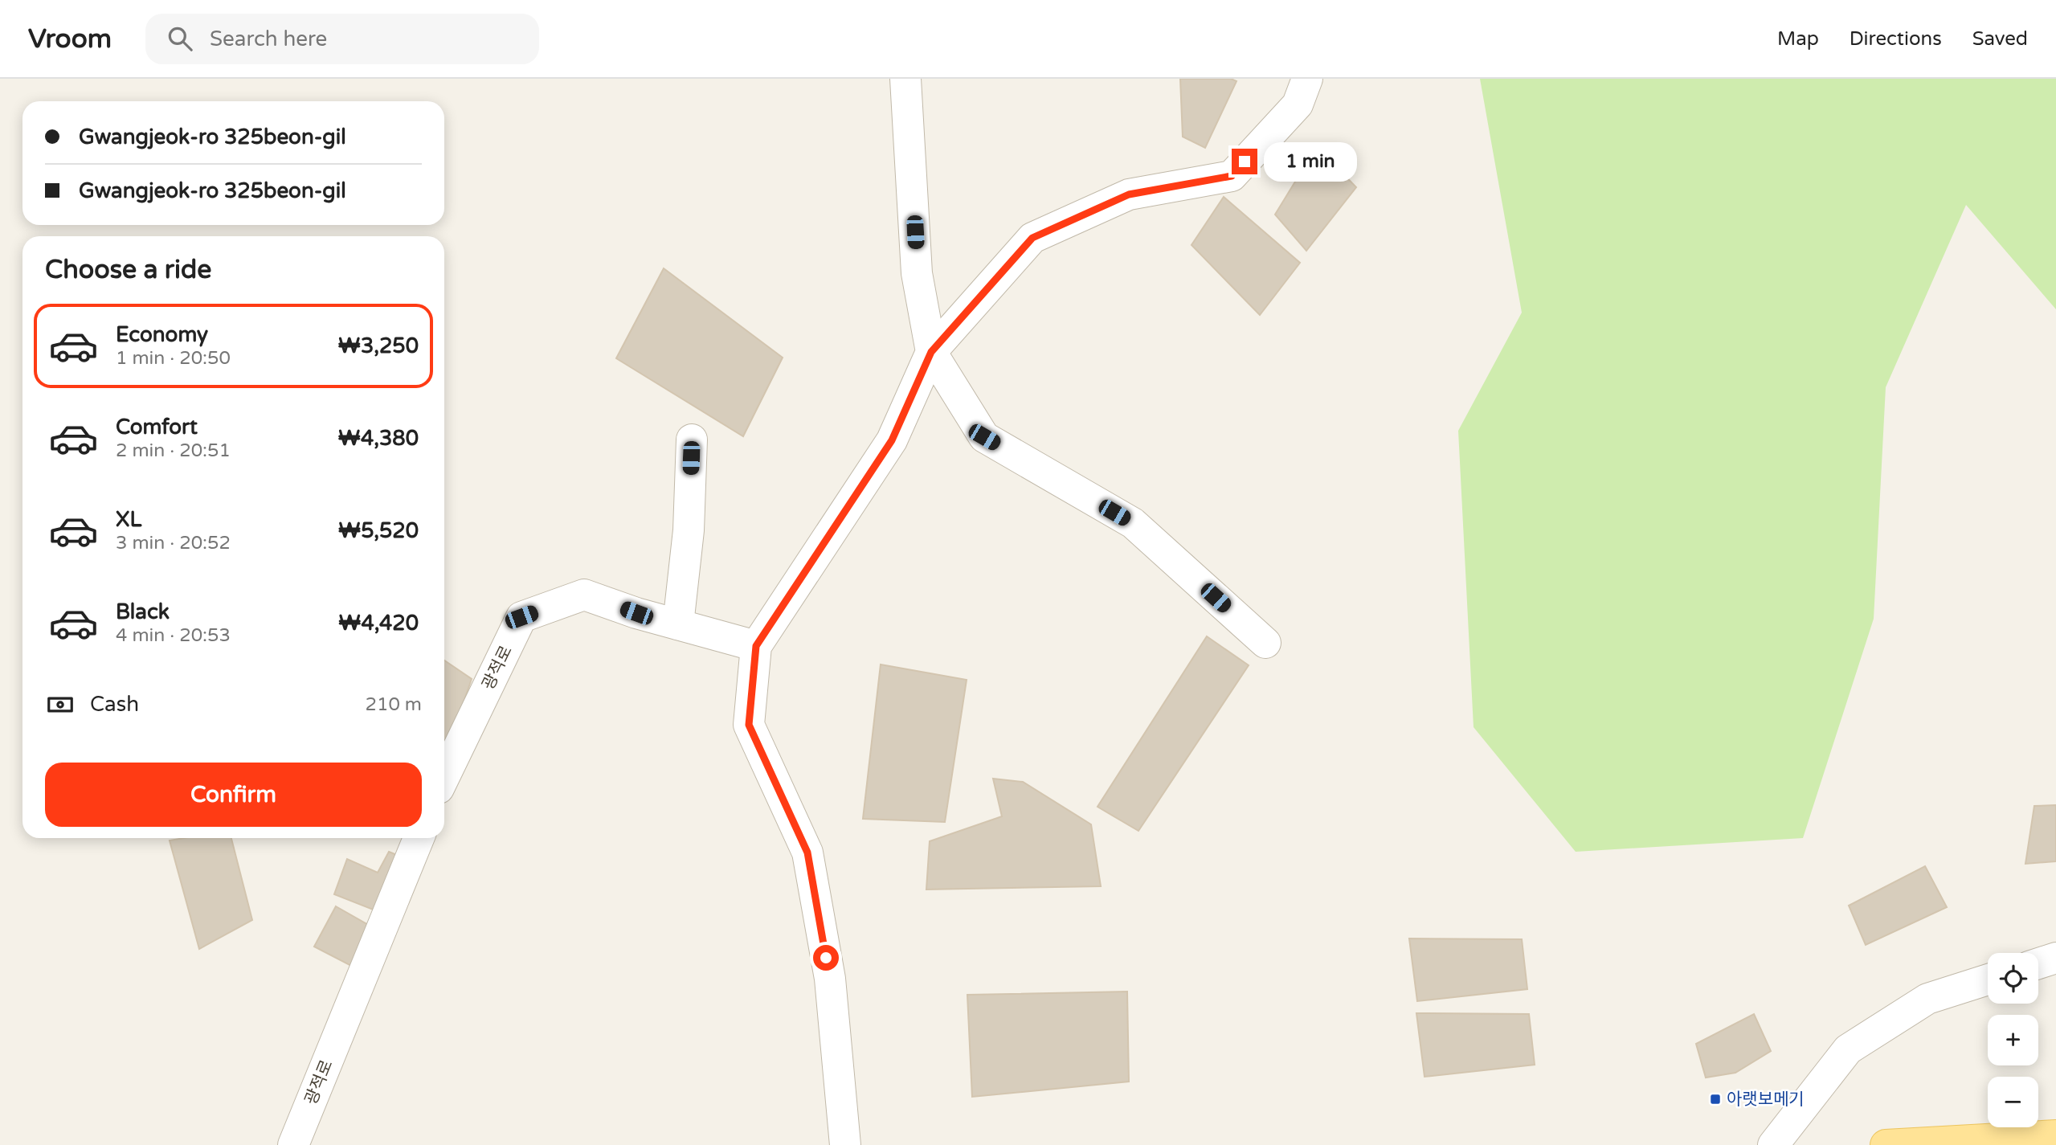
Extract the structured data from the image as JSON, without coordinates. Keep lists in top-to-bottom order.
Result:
{
  "streets": {
    "street": ["광적로"]
  },
  "places": {
    "transit": ["아랫보메기"]
  },
  "page": {
    "header": "Vroom",
    "search": "Search here",
    "nav": ["Map", "Directions", "Saved"],
    "banner": ["Gwangjeok-ro 325beon-gil", "Gwangjeok-ro 325beon-gil"],
    "bubble": "1 min",
    "heading": "Choose a ride",
    "list": [
      {
        "name": "Economy",
        "note": "1 min · 20:50",
        "value": "₩3,250"
      },
      {
        "name": "Comfort",
        "note": "2 min · 20:51",
        "value": "₩4,380"
      },
      {
        "name": "XL",
        "note": "3 min · 20:52",
        "value": "₩5,520"
      },
      {
        "name": "Black",
        "note": "4 min · 20:53",
        "value": "₩4,420"
      }
    ],
    "pay": ["Cash", "210 m"],
    "buttons": "Confirm",
    "map_buttons": ["+", "−"]
  }
}
